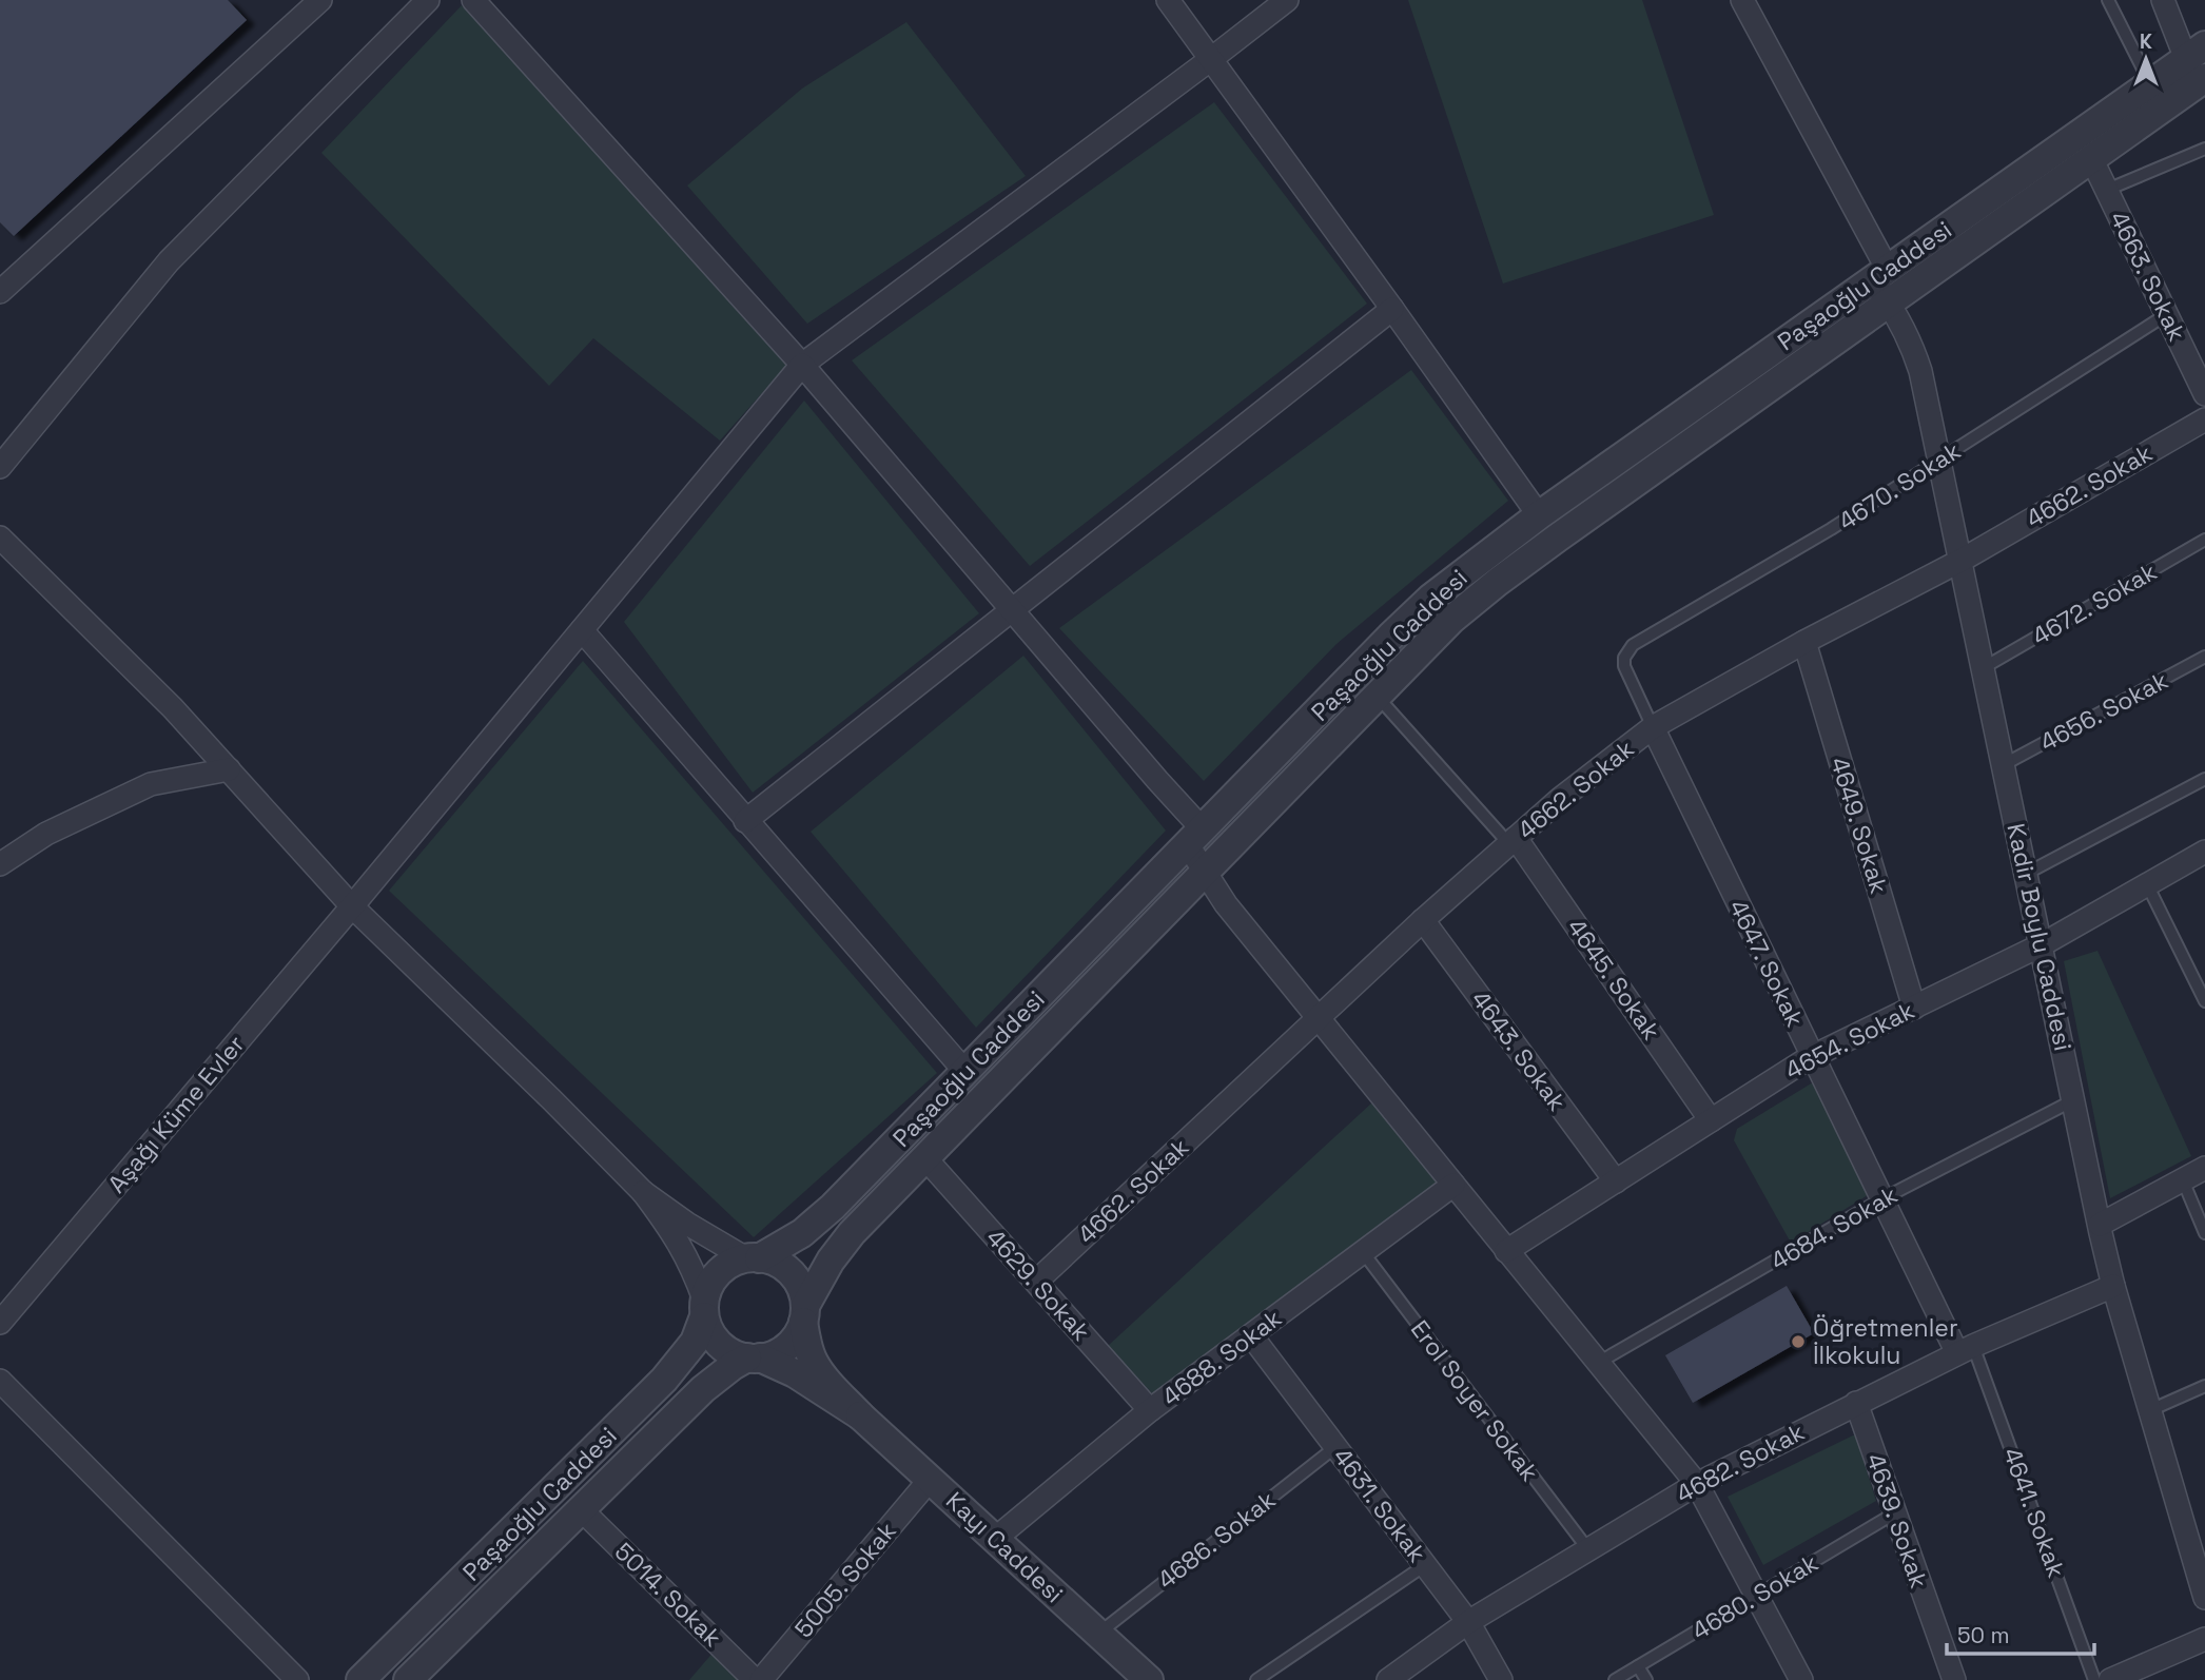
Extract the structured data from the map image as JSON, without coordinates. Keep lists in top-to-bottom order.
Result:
{
  "streets": {
    "street": [
      "4663. Sokak",
      "Paşaoğlu Caddesi",
      "4662. Sokak",
      "4649. Sokak",
      "Kadir Boylu Caddesi",
      "4647. Sokak",
      "4645. Sokak",
      "4654. Sokak",
      "4643. Sokak",
      "Aşağı Küme Evler",
      "4629. Sokak",
      "4688. Sokak",
      "4682. Sokak",
      "4631. Sokak",
      "4639. Sokak",
      "Kayı Caddesi",
      "5005. Sokak",
      "5014. Sokak"
    ],
    "lane": [
      "4670. Sokak",
      "4672. Sokak",
      "4656. Sokak",
      "4684. Sokak",
      "Erol Soyer Sokak",
      "4641. Sokak",
      "4686. Sokak",
      "4680. Sokak"
    ]
  },
  "crossings": [
    ["4663. Sokak", "Paşaoğlu Caddesi"],
    ["4663. Sokak", "4670. Sokak"],
    ["Paşaoğlu Caddesi", "Kadir Boylu Caddesi"],
    ["Paşaoğlu Caddesi", "4645. Sokak"],
    ["Paşaoğlu Caddesi", "4629. Sokak"],
    ["Paşaoğlu Caddesi", "Kayı Caddesi"],
    ["Paşaoğlu Caddesi", "5014. Sokak"],
    ["4670. Sokak", "Kadir Boylu Caddesi"],
    ["4670. Sokak", "4647. Sokak"],
    ["4662. Sokak", "4649. Sokak"],
    ["4662. Sokak", "Kadir Boylu Caddesi"],
    ["4662. Sokak", "4647. Sokak"],
    ["4662. Sokak", "4645. Sokak"],
    ["4662. Sokak", "4643. Sokak"],
    ["4662. Sokak", "4629. Sokak"],
    ["4672. Sokak", "Kadir Boylu Caddesi"],
    ["4656. Sokak", "Kadir Boylu Caddesi"],
    ["4649. Sokak", "4654. Sokak"],
    ["Kadir Boylu Caddesi", "4654. Sokak"],
    ["Kadir Boylu Caddesi", "4684. Sokak"],
    ["Kadir Boylu Caddesi", "4682. Sokak"],
    ["4647. Sokak", "4654. Sokak"],
    ["4647. Sokak", "4684. Sokak"],
    ["4647. Sokak", "4682. Sokak"],
    ["4647. Sokak", "4641. Sokak"],
    ["4645. Sokak", "4654. Sokak"],
    ["4654. Sokak", "4643. Sokak"],
    ["4629. Sokak", "4688. Sokak"],
    ["4688. Sokak", "Erol Soyer Sokak"],
    ["4688. Sokak", "4631. Sokak"],
    ["4688. Sokak", "Kayı Caddesi"],
    ["Erol Soyer Sokak", "4682. Sokak"],
    ["4682. Sokak", "4631. Sokak"],
    ["4682. Sokak", "4641. Sokak"],
    ["4682. Sokak", "4639. Sokak"],
    ["4631. Sokak", "4686. Sokak"],
    ["4639. Sokak", "4680. Sokak"],
    ["4686. Sokak", "Kayı Caddesi"],
    ["Kayı Caddesi", "5005. Sokak"]
  ],
  "places": ["Öğretmenler İlkokulu"],
  "scale_bar": "50 m",
  "north": "top"
}
